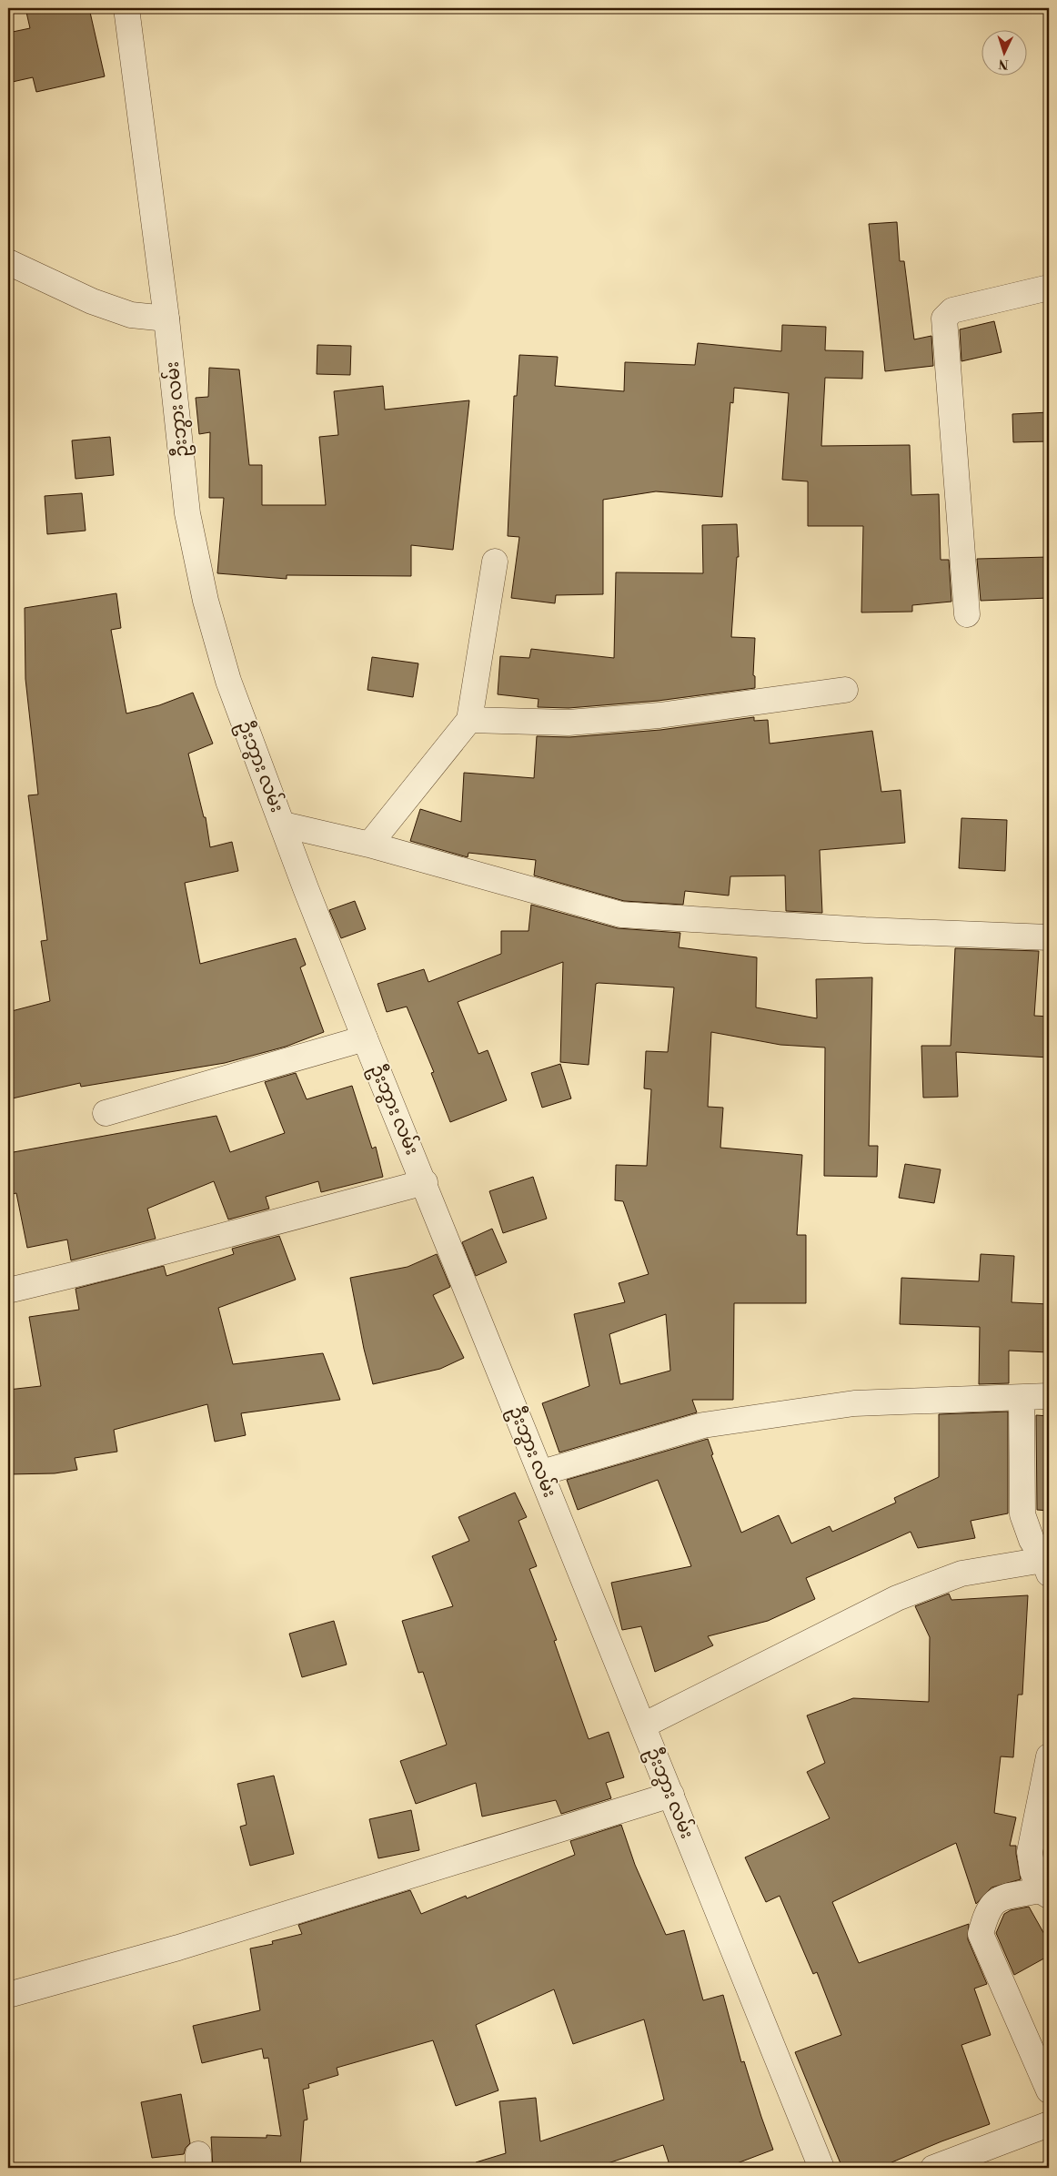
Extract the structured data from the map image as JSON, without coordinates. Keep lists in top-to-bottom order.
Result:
{
  "streets": {
    "street": ["ဦးဘွား လမ်း"]
  },
  "north": "bottom"
}
